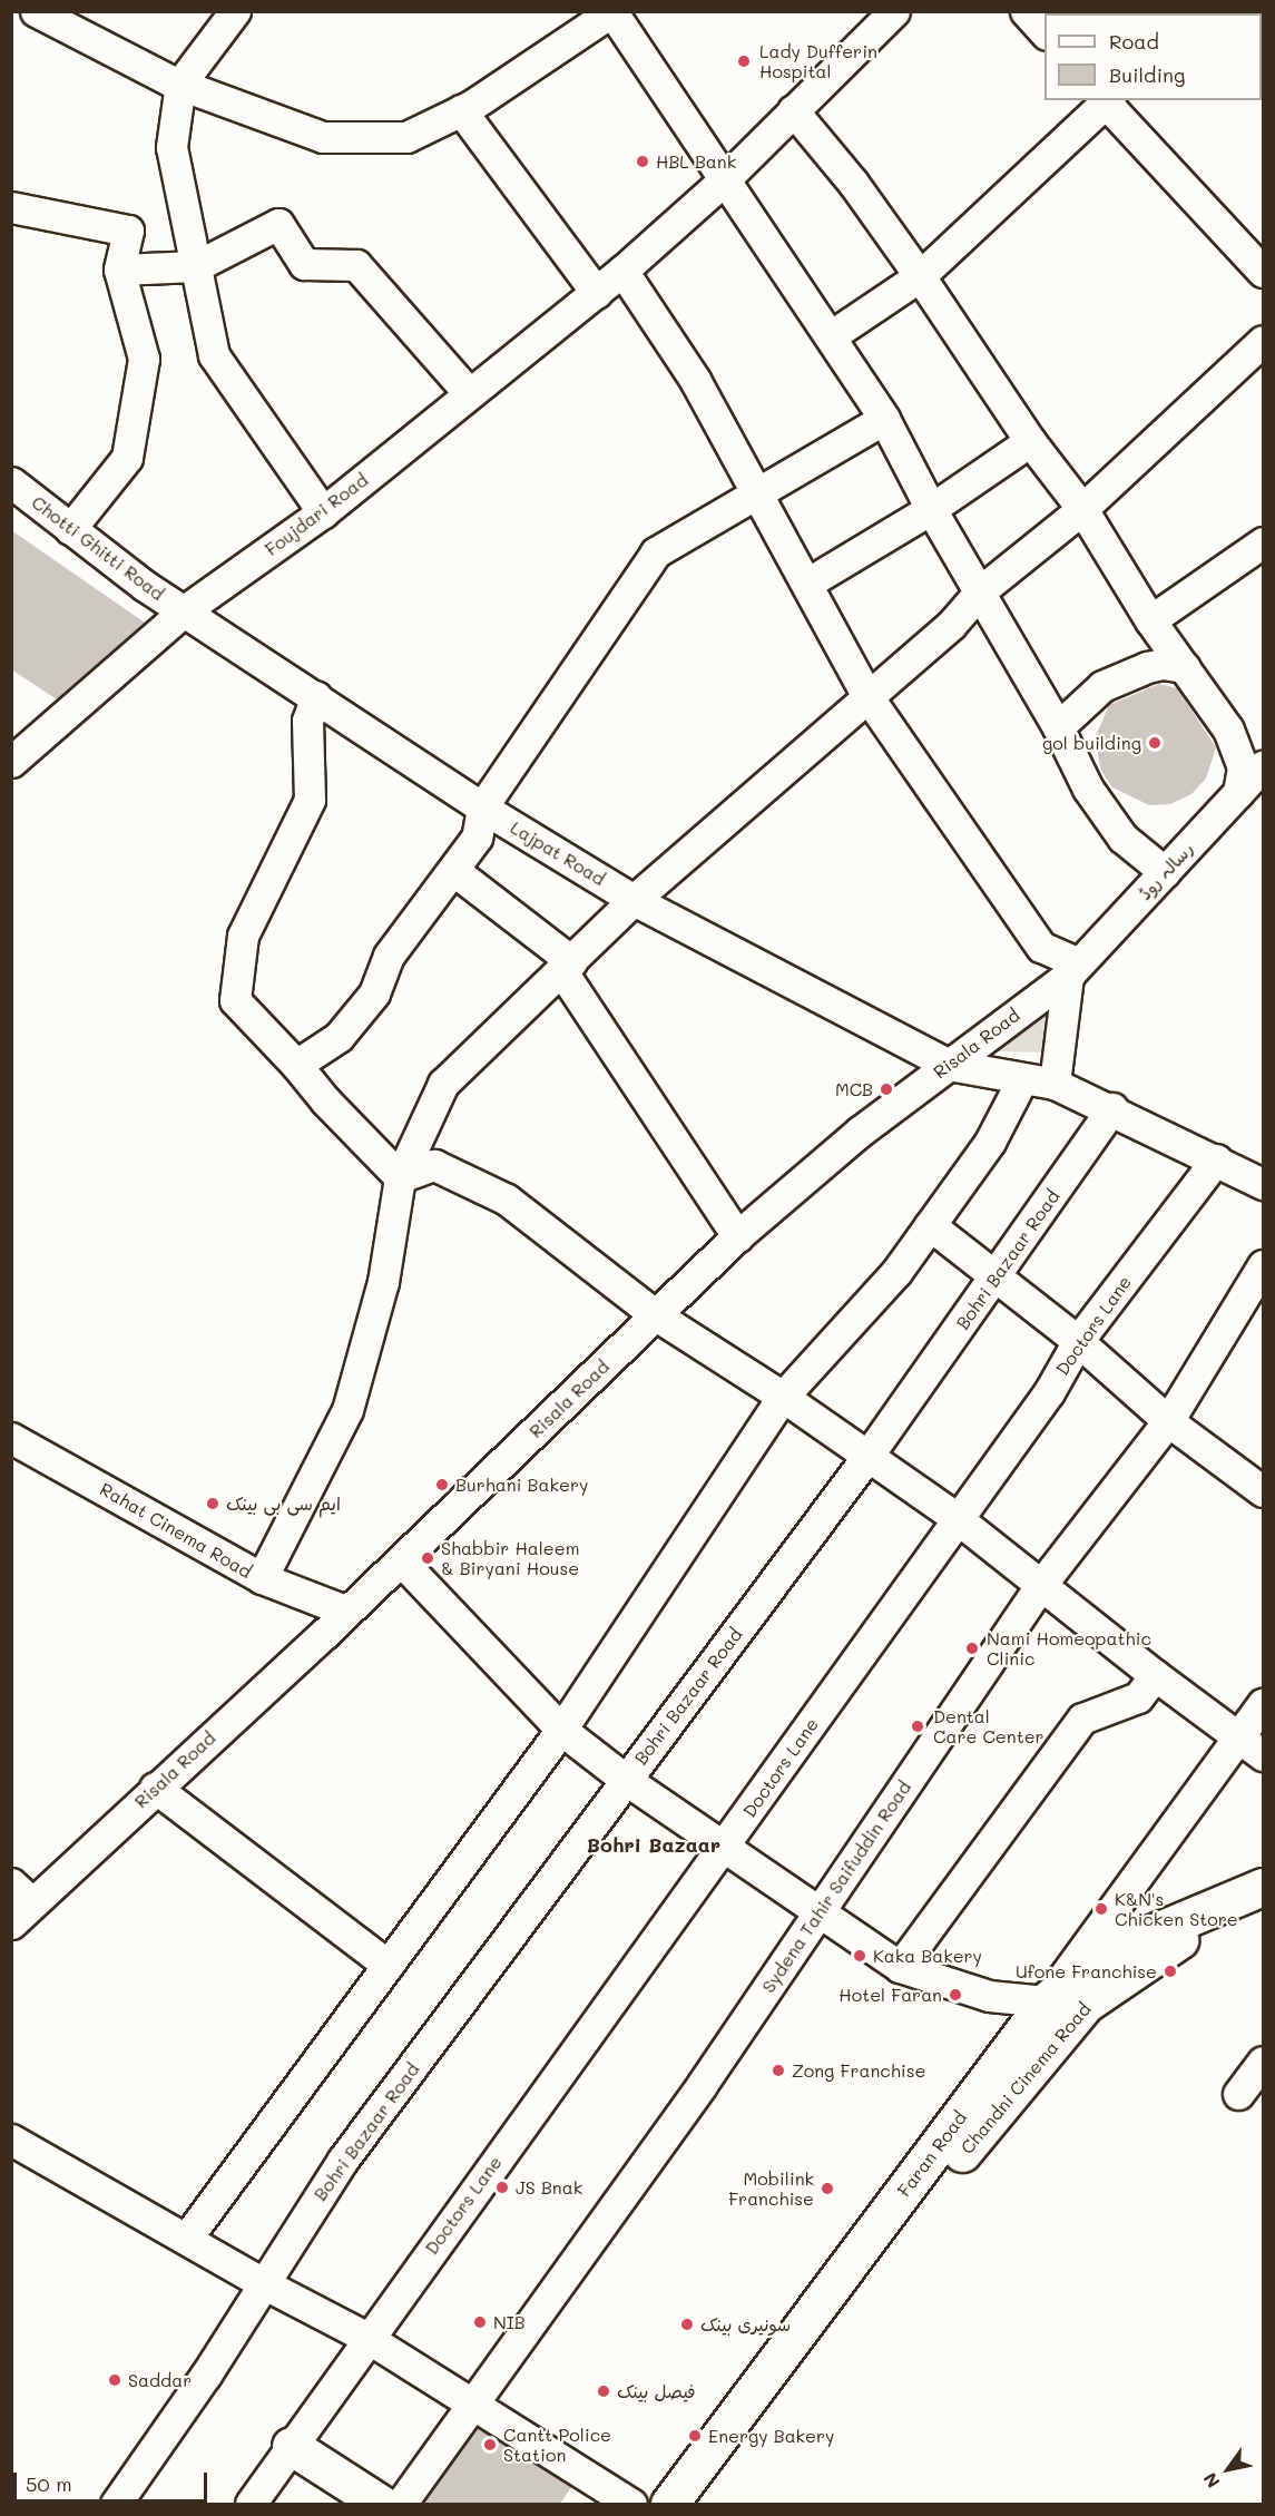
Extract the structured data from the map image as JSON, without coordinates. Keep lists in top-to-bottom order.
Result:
{
  "streets": {
    "main road": ["Chandni Cinema Road", "Faran Road"],
    "street": [
      "Foujdari Road",
      "Chotti Ghitti Road",
      "Lajpat Road",
      "رسالہ روڈ",
      "Risala Road",
      "Bohri Bazaar Road",
      "Doctors Lane",
      "Rahat Cinema Road",
      "Sydena Tahir Saifuddin Road"
    ]
  },
  "crossings": [
    ["Foujdari Road", "Chotti Ghitti Road"],
    ["Foujdari Road", "Lajpat Road"],
    ["Chotti Ghitti Road", "Lajpat Road"],
    ["Lajpat Road", "Risala Road"],
    ["Lajpat Road", "Bohri Bazaar Road"],
    ["Lajpat Road", "Doctors Lane"],
    ["رسالہ روڈ", "Risala Road"],
    ["Risala Road", "Rahat Cinema Road"]
  ],
  "districts": ["Bohri Bazaar"],
  "places": [
    "Lady Dufferin Hospital",
    "HBL Bank",
    "gol building",
    "MCB",
    "Burhani Bakery",
    "ایم سی بی بینک",
    "Shabbir Haleem & Biryani House",
    "Nami Homeopathic Clinic",
    "Dental Care Center",
    "K&N's Chicken Store",
    "Kaka Bakery",
    "Ufone Franchise",
    "Hotel Faran",
    "Zong Franchise",
    "JS Bnak",
    "Mobilink Franchise",
    "NIB",
    "سونیری بینک",
    "Saddar",
    "فیصل بینک",
    "Energy Bakery",
    "Cantt Police Station"
  ],
  "legend": ["Road", "Building"],
  "scale_bar": "50 m",
  "north": "bottom left"
}
